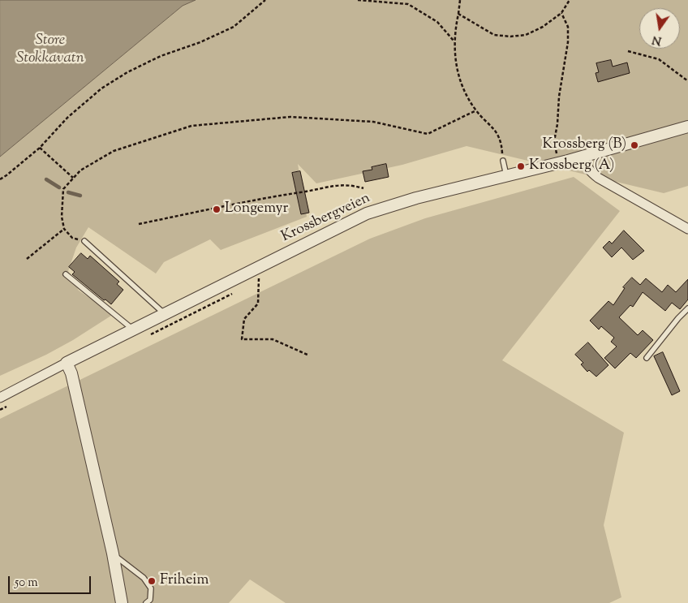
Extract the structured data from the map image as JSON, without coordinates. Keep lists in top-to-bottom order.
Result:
{
  "streets": {
    "street": ["Krossbergveien"]
  },
  "water": ["Store Stokkavatn"],
  "places": [
    "Krossberg (B)",
    "Krossberg (A)",
    "Longemyr",
    "Friheim"
  ],
  "scale_bar": "50 m",
  "north": "bottom"
}
